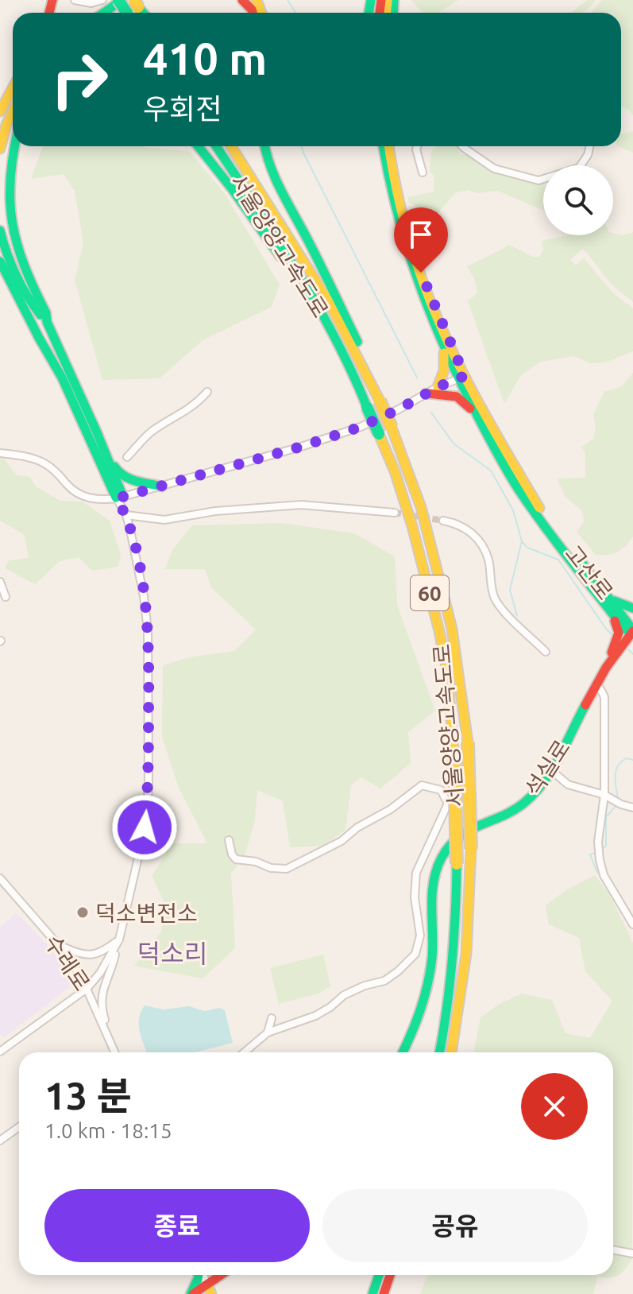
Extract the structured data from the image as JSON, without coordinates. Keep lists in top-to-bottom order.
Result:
{
  "streets": {
    "main road": [
      "서울양양고속도로",
      "고산로",
      "60",
      "석실로"
    ],
    "street": ["수레로"]
  },
  "crossings": [
    ["고산로", "석실로"]
  ],
  "districts": ["덕소리"],
  "places": ["덕소변전소"],
  "page": {
    "turn": ["410 m", "우회전"],
    "heading": ["13 분", "1.0 km · 18:15"],
    "buttons": ["종료", "공유"]
  }
}
